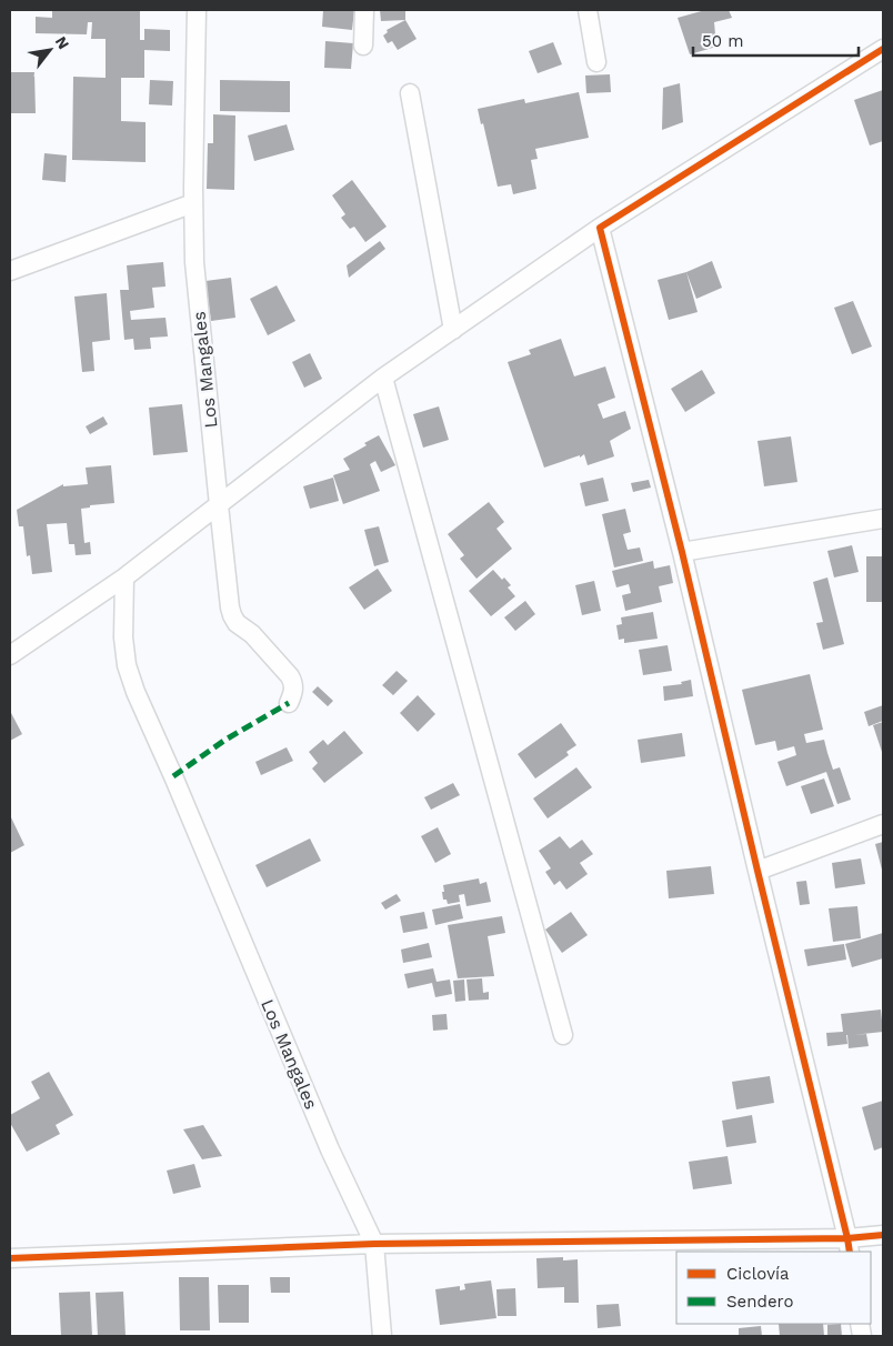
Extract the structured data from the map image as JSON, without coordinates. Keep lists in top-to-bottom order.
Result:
{
  "streets": {
    "street": ["Los Mangales"]
  },
  "legend": ["Ciclovía", "Sendero"],
  "scale_bar": "50 m",
  "north": "top right"
}
